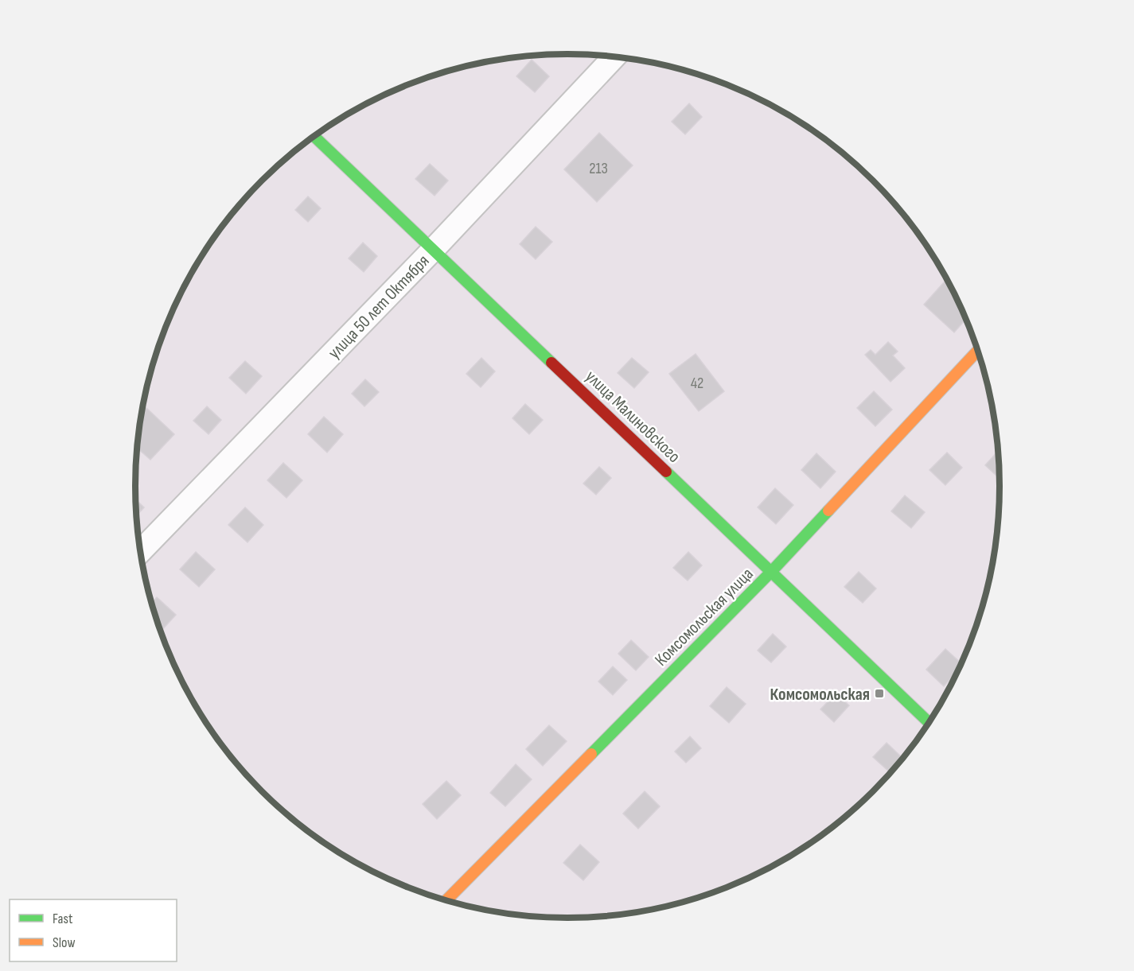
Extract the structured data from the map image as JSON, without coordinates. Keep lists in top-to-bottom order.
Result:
{
  "streets": {
    "street": ["улица 50 лет Октября", "улица Малиновского", "Комсомольская улица"]
  },
  "crossings": [
    ["улица 50 лет Октября", "улица Малиновского"],
    ["улица Малиновского", "Комсомольская улица"]
  ],
  "places": {
    "transit": ["Комсомольская"]
  },
  "house_numbers": ["213", "42"],
  "legend": ["Fast", "Slow"]
}
